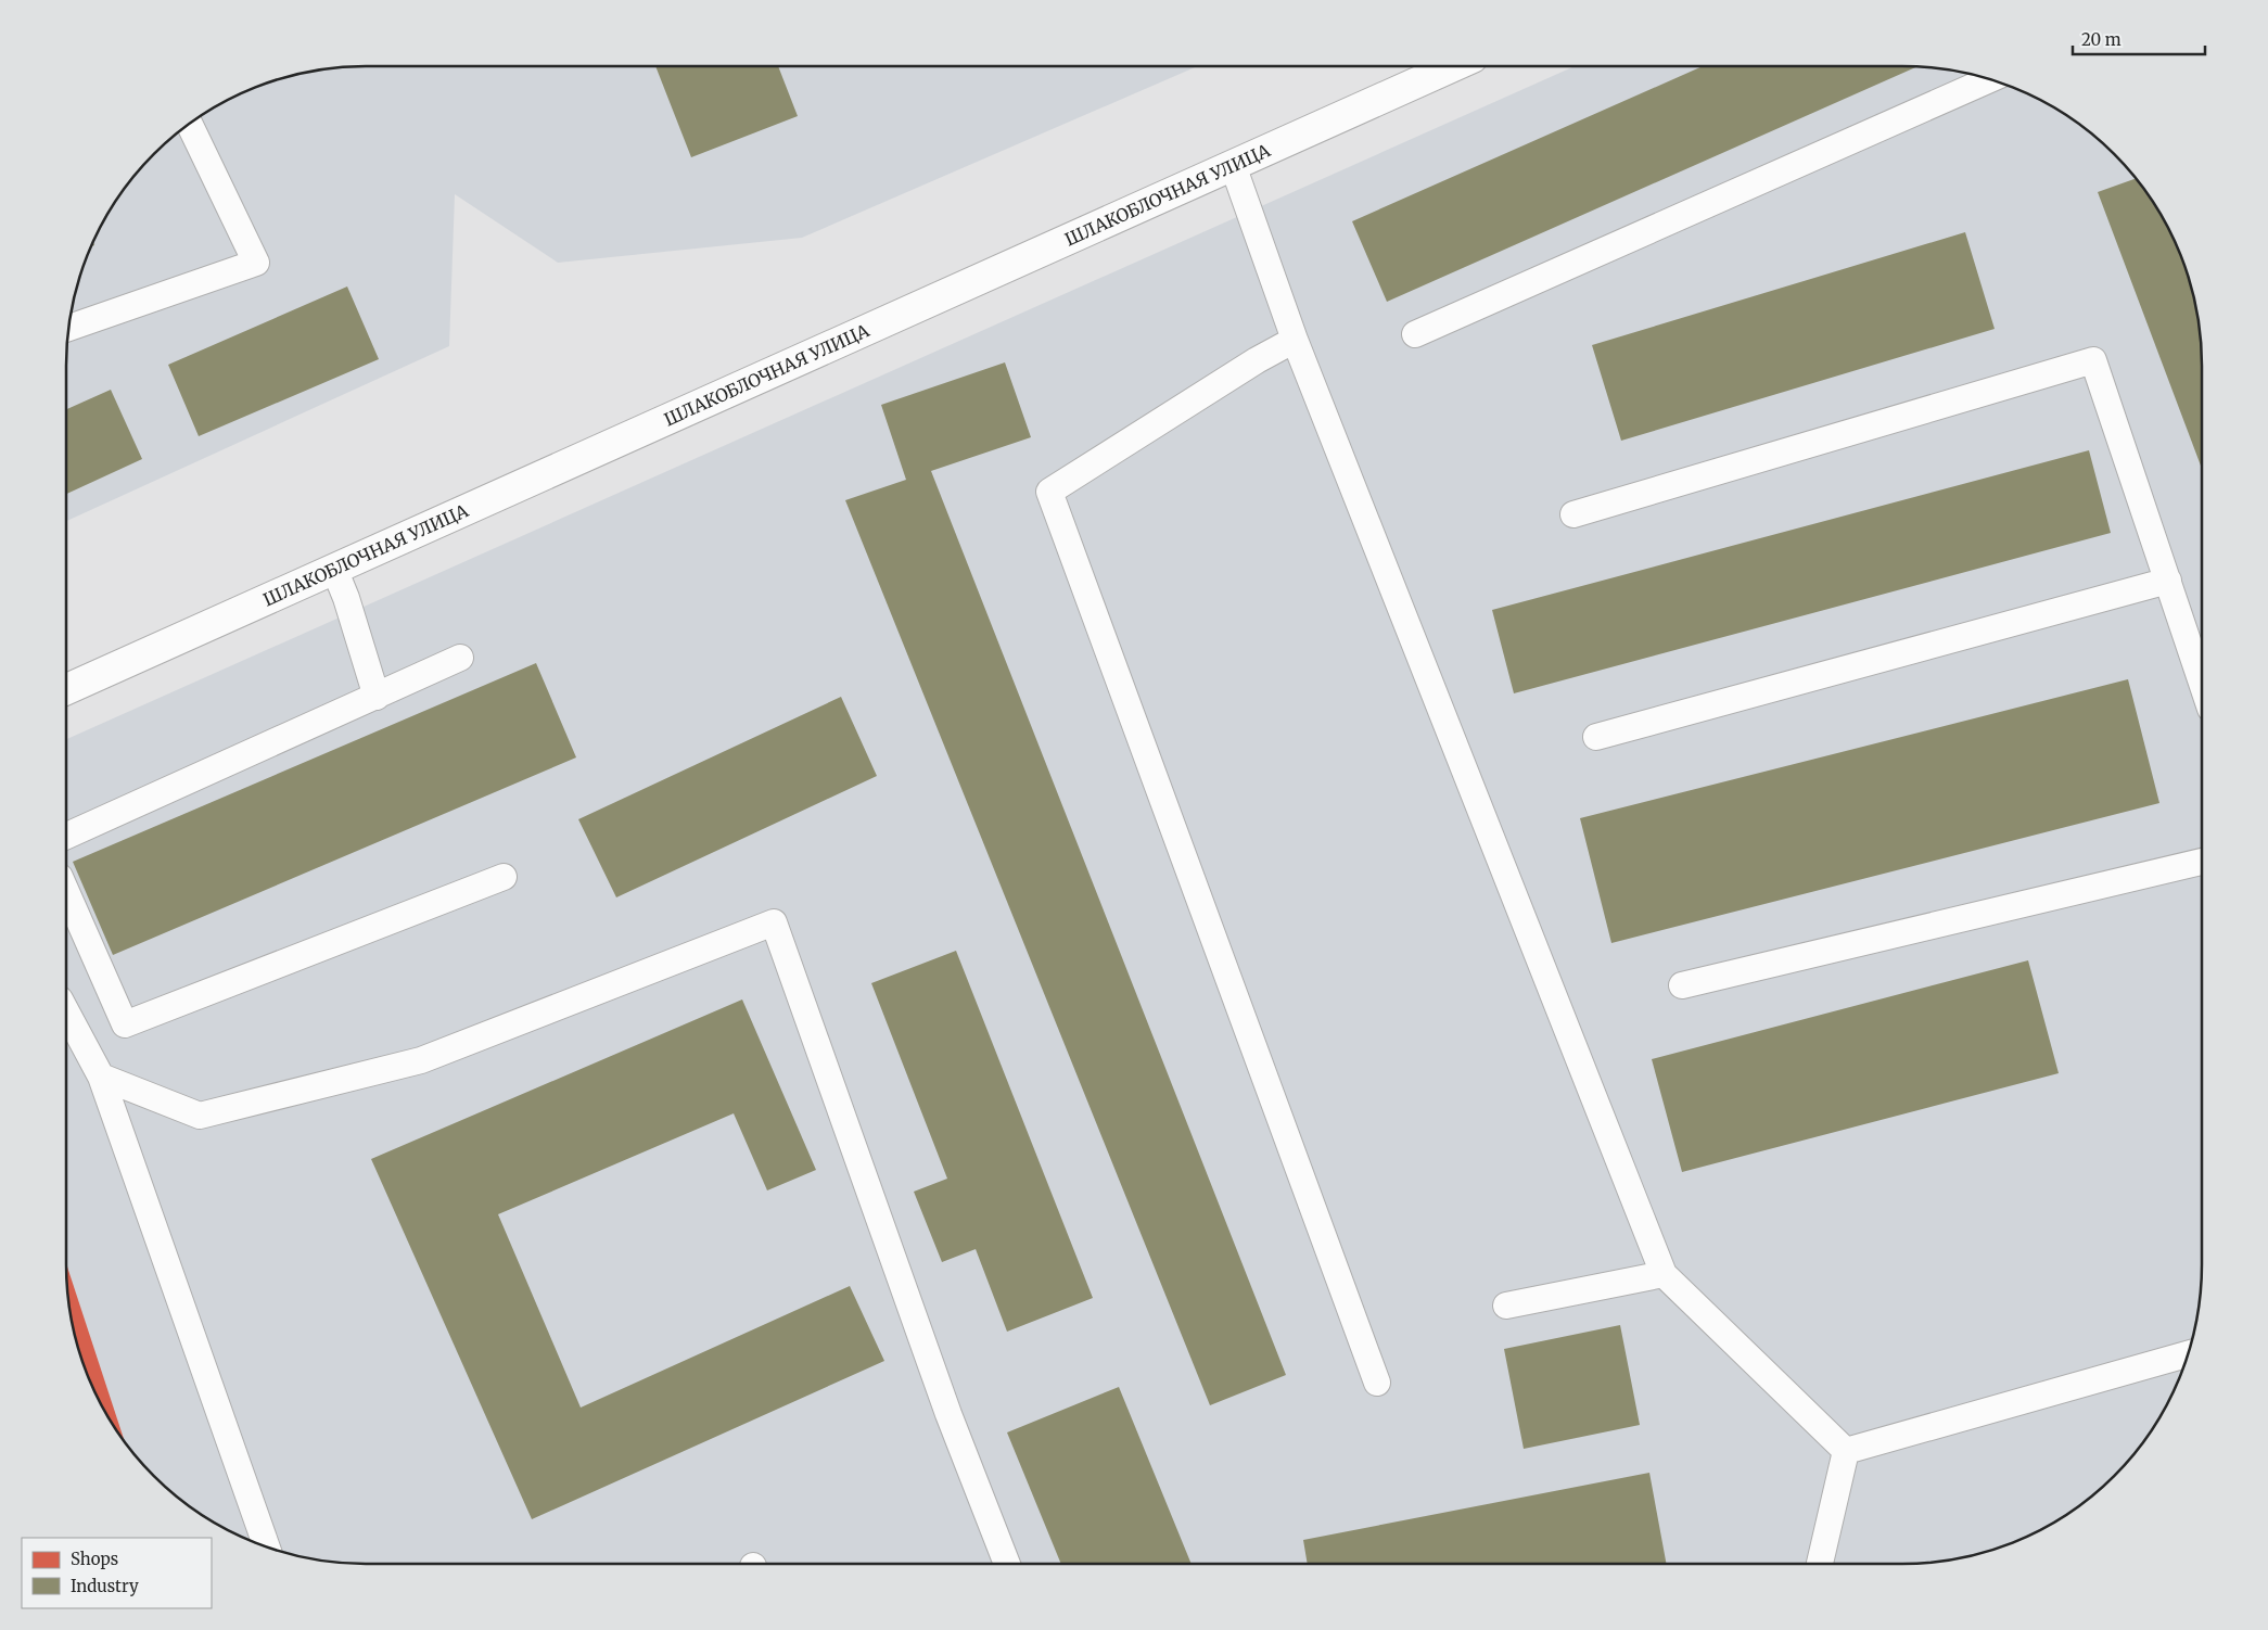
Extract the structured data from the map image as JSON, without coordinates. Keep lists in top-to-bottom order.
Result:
{
  "streets": {
    "street": ["ШЛАКОБЛОЧНАЯ УЛИЦА"]
  },
  "legend": ["Shops", "Industry"],
  "scale_bar": "20 m"
}
